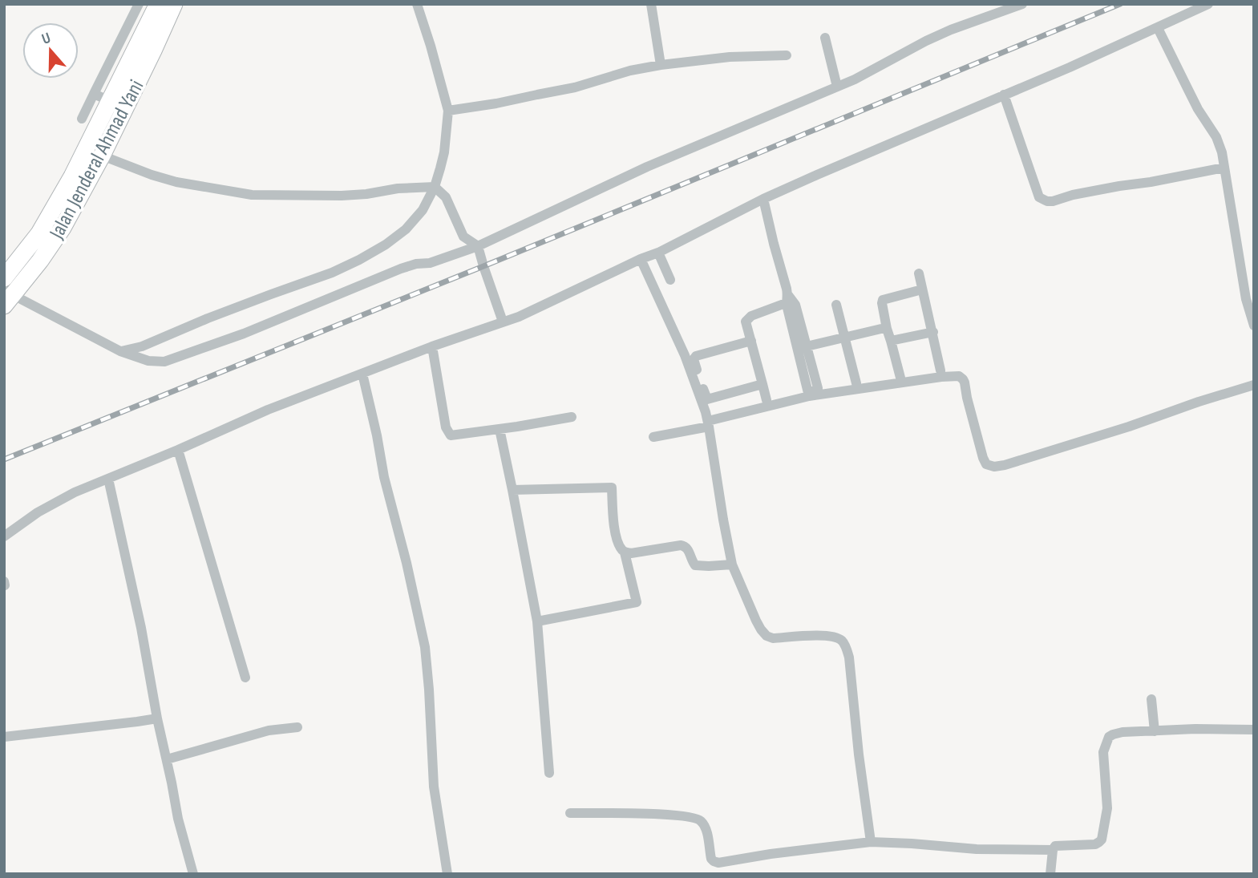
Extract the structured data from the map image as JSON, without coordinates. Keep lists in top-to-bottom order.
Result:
{
  "streets": {
    "highway": ["Jalan Jenderal Ahmad Yani"]
  },
  "north": "top"
}
